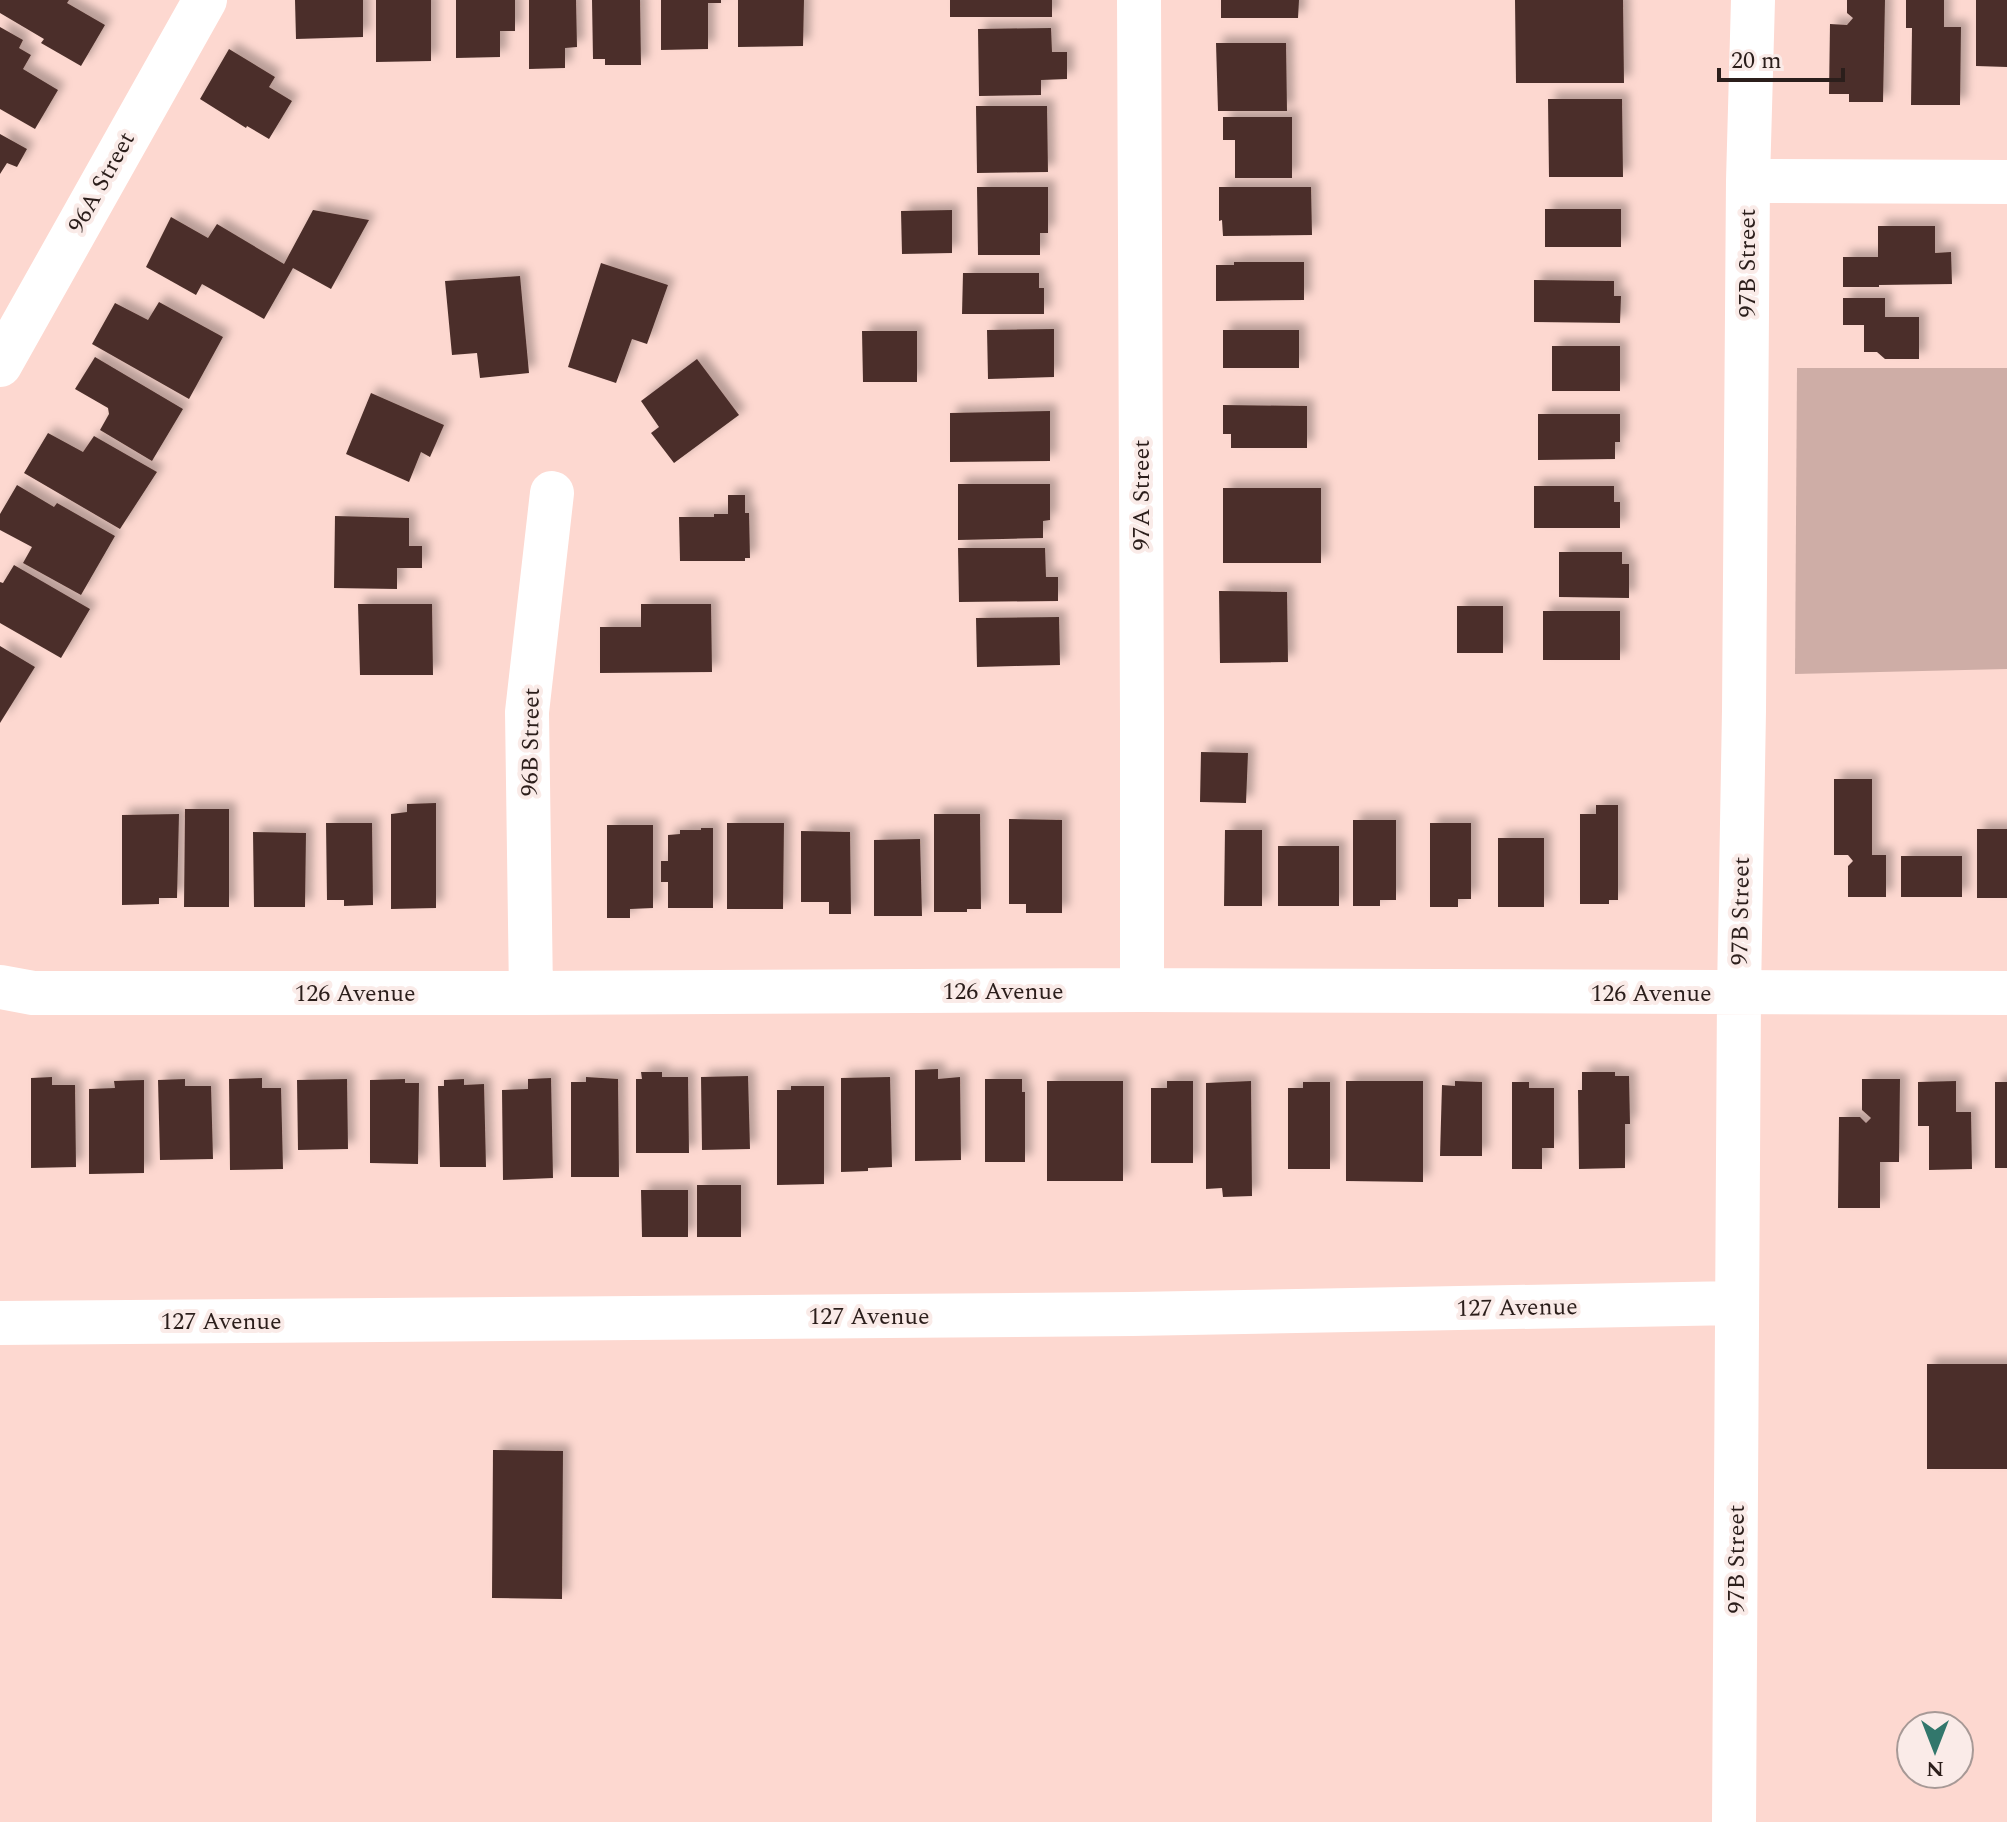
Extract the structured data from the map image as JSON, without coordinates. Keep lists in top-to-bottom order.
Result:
{
  "streets": {
    "street": [
      "96A Street",
      "97B Street",
      "97A Street",
      "96B Street",
      "126 Avenue",
      "127 Avenue"
    ]
  },
  "crossings": [
    ["97B Street", "126 Avenue"],
    ["97B Street", "127 Avenue"],
    ["97A Street", "126 Avenue"],
    ["96B Street", "126 Avenue"]
  ],
  "scale_bar": "20 m",
  "north": "bottom"
}
